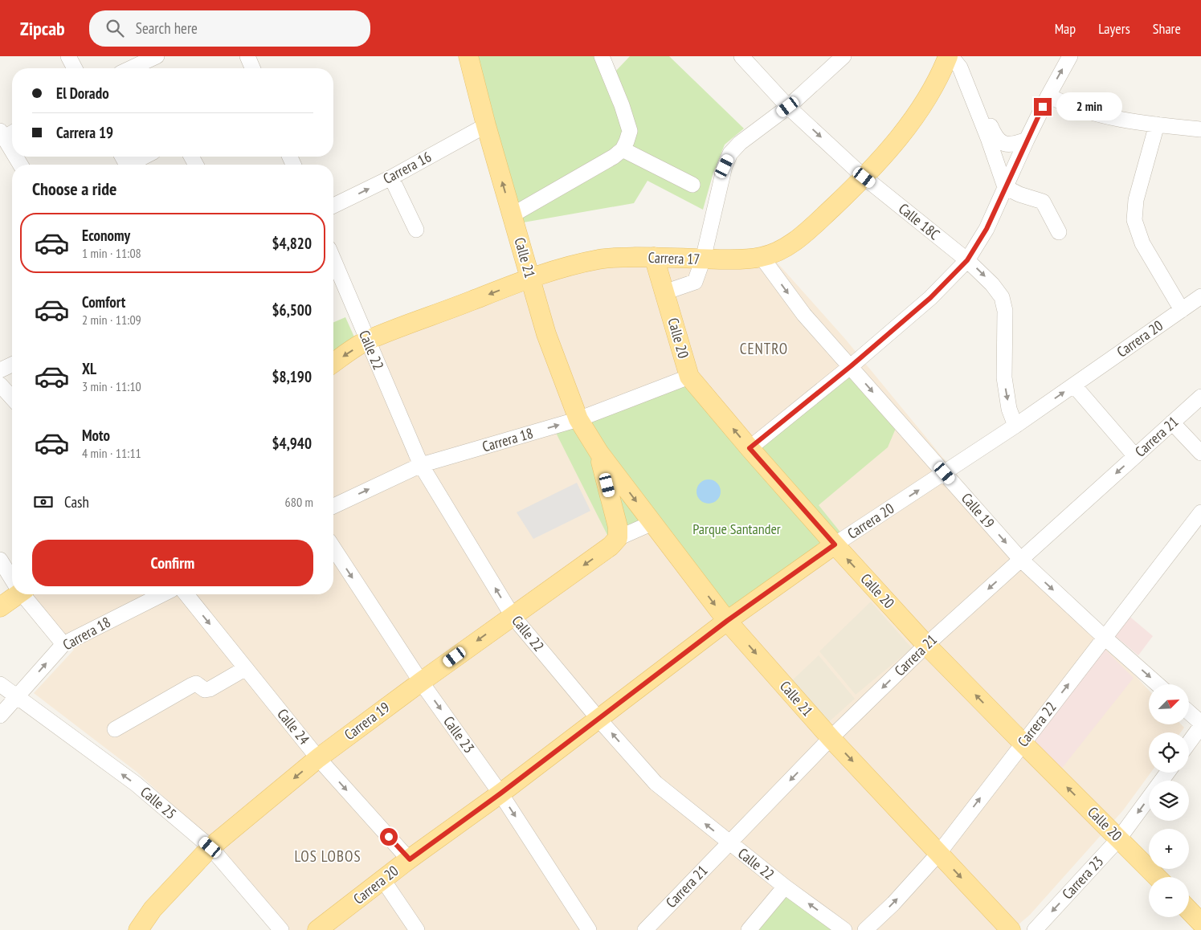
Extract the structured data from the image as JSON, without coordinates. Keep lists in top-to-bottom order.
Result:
{
  "streets": {
    "main road": [
      "Calle 21",
      "Carrera 17",
      "Calle 20",
      "Carrera 20",
      "Carrera 19"
    ],
    "street": [
      "Carrera 16",
      "Calle 18C",
      "Calle 22",
      "Carrera 21",
      "Carrera 18",
      "Calle 19",
      "Carrera 22",
      "Calle 24",
      "Calle 23",
      "Calle 25",
      "Carrera 23"
    ]
  },
  "crossings": [
    ["Carrera 16", "Calle 21"],
    ["Calle 18C", "Carrera 17"],
    ["Calle 18C", "Carrera 20"],
    ["Calle 21", "Carrera 17"],
    ["Calle 21", "Carrera 20"],
    ["Calle 21", "Carrera 21"],
    ["Calle 21", "Carrera 18"],
    ["Calle 21", "Carrera 19"],
    ["Calle 21", "Carrera 22"],
    ["Carrera 17", "Calle 20"],
    ["Carrera 17", "Calle 22"],
    ["Carrera 17", "Calle 19"],
    ["Calle 20", "Carrera 20"],
    ["Calle 20", "Carrera 21"],
    ["Calle 20", "Carrera 18"],
    ["Calle 20", "Carrera 22"],
    ["Calle 20", "Carrera 23"],
    ["Carrera 20", "Calle 22"],
    ["Carrera 20", "Calle 19"],
    ["Carrera 20", "Calle 24"],
    ["Carrera 20", "Calle 23"],
    ["Calle 22", "Carrera 21"],
    ["Calle 22", "Carrera 18"],
    ["Calle 22", "Carrera 19"],
    ["Carrera 21", "Calle 19"],
    ["Carrera 18", "Calle 25"],
    ["Calle 19", "Carrera 22"],
    ["Carrera 19", "Calle 24"],
    ["Carrera 19", "Calle 23"],
    ["Carrera 19", "Calle 25"]
  ],
  "one_way": [
    "Carrera 16",
    "Calle 18C",
    "Calle 20",
    "Calle 22",
    "Carrera 21",
    "Carrera 18",
    "Calle 19",
    "Carrera 19",
    "Carrera 22",
    "Calle 24",
    "Calle 23",
    "Calle 25",
    "Carrera 23"
  ],
  "districts": ["CENTRO", "LOS LOBOS"],
  "parks": ["Parque Santander"],
  "north": "top right",
  "page": {
    "header": "Zipcab",
    "search": "Search here",
    "nav": ["Map", "Layers", "Share"],
    "banner": ["El Dorado", "Carrera 19"],
    "bubble": "2 min",
    "heading": "Choose a ride",
    "list": [
      {
        "name": "Economy",
        "note": "1 min · 11:08",
        "value": "$4,820"
      },
      {
        "name": "Comfort",
        "note": "2 min · 11:09",
        "value": "$6,500"
      },
      {
        "name": "XL",
        "note": "3 min · 11:10",
        "value": "$8,190"
      },
      {
        "name": "Moto",
        "note": "4 min · 11:11",
        "value": "$4,940"
      }
    ],
    "pay": ["Cash", "680 m"],
    "buttons": "Confirm",
    "map_buttons": ["+", "−"]
  }
}
